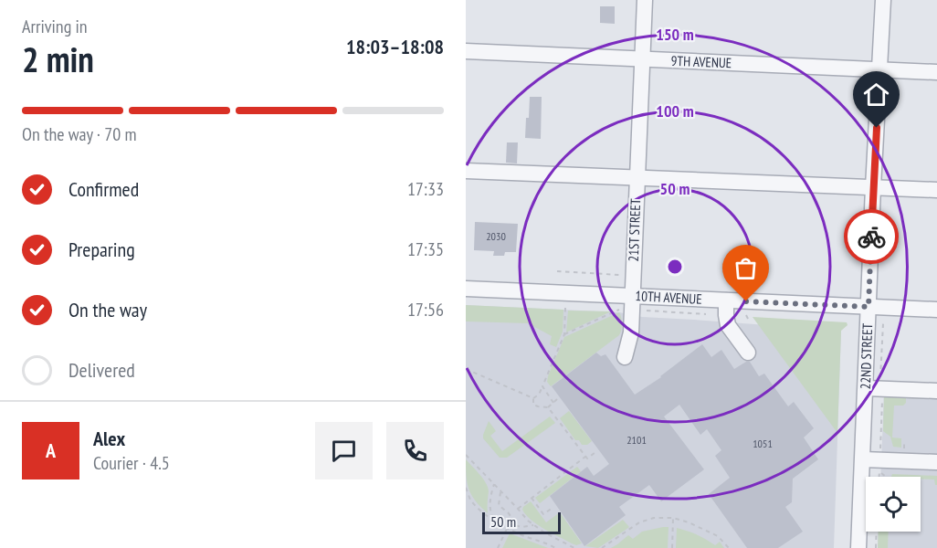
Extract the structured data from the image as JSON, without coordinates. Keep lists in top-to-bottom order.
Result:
{
  "streets": {
    "street": [
      "9TH AVENUE",
      "21ST STREET",
      "10TH AVENUE",
      "22ND STREET"
    ]
  },
  "crossings": [
    ["9TH AVENUE", "21ST STREET"],
    ["9TH AVENUE", "22ND STREET"],
    ["21ST STREET", "10TH AVENUE"],
    ["10TH AVENUE", "22ND STREET"]
  ],
  "house_numbers": ["2030", "2101", "1051"],
  "scale_bar": "50 m",
  "page": {
    "heading": ["2 min", "Arriving in", "18:03–18:08"],
    "panel": ["Alex", "Courier · 4.5"],
    "bar": "On the way · 70 m",
    "list": [
      ["Confirmed", "17:33"],
      ["Preparing", "17:35"],
      ["On the way", "17:56"],
      "Delivered"
    ],
    "round": "A",
    "scale": "50 m"
  },
  "rings": ["150 m", "100 m", "50 m"]
}
